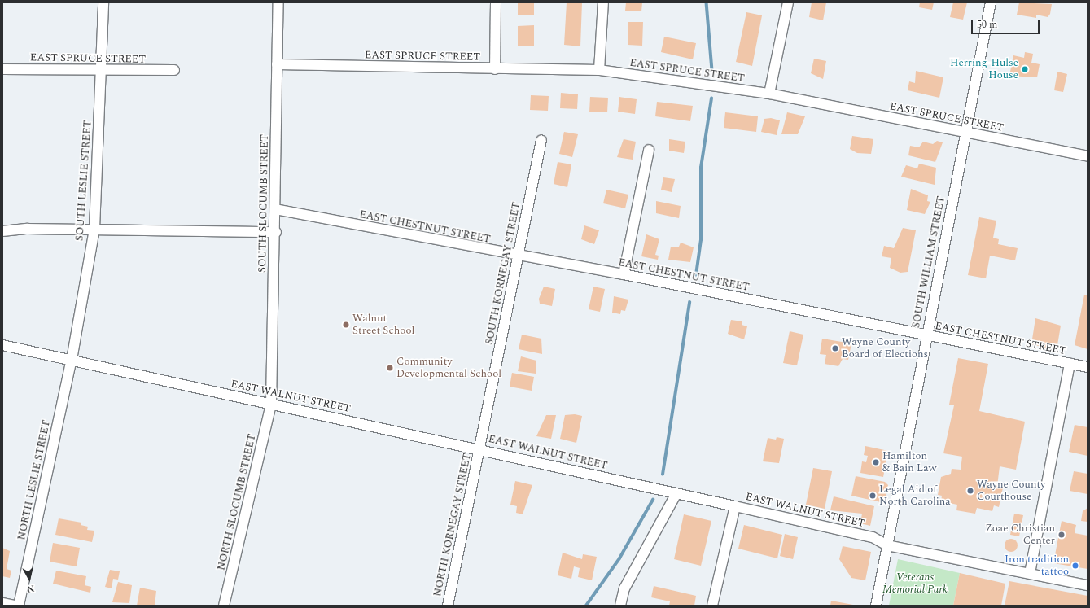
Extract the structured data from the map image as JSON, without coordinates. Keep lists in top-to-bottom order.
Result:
{
  "streets": {
    "street": [
      "EAST SPRUCE STREET",
      "SOUTH LESLIE STREET",
      "SOUTH SLOCUMB STREET",
      "EAST CHESTNUT STREET",
      "SOUTH WILLIAM STREET",
      "SOUTH KORNEGAY STREET",
      "EAST WALNUT STREET",
      "NORTH LESLIE STREET",
      "NORTH SLOCUMB STREET",
      "NORTH KORNEGAY STREET"
    ]
  },
  "crossings": [
    ["EAST SPRUCE STREET", "SOUTH LESLIE STREET"],
    ["EAST SPRUCE STREET", "SOUTH SLOCUMB STREET"],
    ["EAST SPRUCE STREET", "SOUTH WILLIAM STREET"],
    ["SOUTH LESLIE STREET", "EAST WALNUT STREET"],
    ["SOUTH LESLIE STREET", "NORTH LESLIE STREET"],
    ["SOUTH SLOCUMB STREET", "EAST CHESTNUT STREET"],
    ["SOUTH SLOCUMB STREET", "EAST WALNUT STREET"],
    ["SOUTH SLOCUMB STREET", "NORTH SLOCUMB STREET"],
    ["EAST CHESTNUT STREET", "SOUTH WILLIAM STREET"],
    ["EAST CHESTNUT STREET", "SOUTH KORNEGAY STREET"],
    ["SOUTH WILLIAM STREET", "EAST WALNUT STREET"],
    ["SOUTH KORNEGAY STREET", "EAST WALNUT STREET"],
    ["SOUTH KORNEGAY STREET", "NORTH KORNEGAY STREET"],
    ["EAST WALNUT STREET", "NORTH LESLIE STREET"],
    ["EAST WALNUT STREET", "NORTH SLOCUMB STREET"],
    ["EAST WALNUT STREET", "NORTH KORNEGAY STREET"]
  ],
  "parks": ["Veterans Memorial Park"],
  "places": [
    "Herring-Hulse House",
    "Walnut Street School",
    "Wayne County Board of Elections",
    "Community Developmental School",
    "Hamilton & Bain Law",
    "Wayne County Courthouse",
    "Legal Aid of North Carolina",
    "Zoae Christian Center",
    "Iron tradition tattoo"
  ],
  "scale_bar": "50 m",
  "north": "bottom"
}
